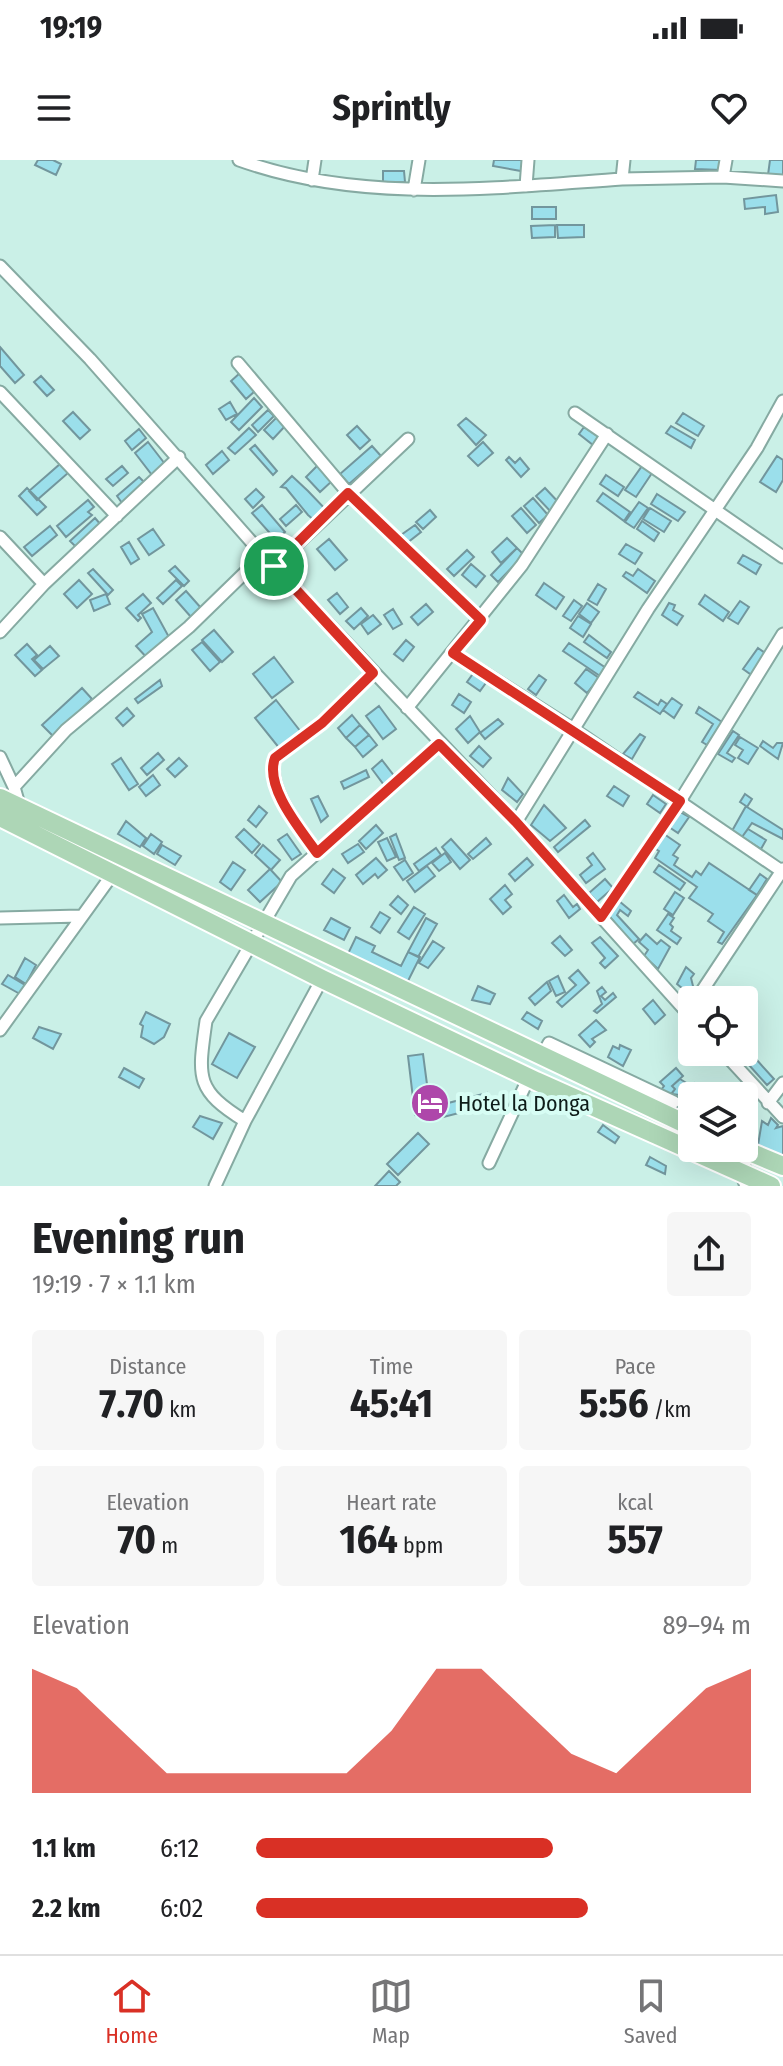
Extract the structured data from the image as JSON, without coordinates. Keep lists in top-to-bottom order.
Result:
{
  "places": {
    "hotel": ["Hotel la Donga"]
  },
  "page": {
    "status": "19:19",
    "header": "Sprintly",
    "heading": ["Evening run", "19:19 · 7 × 1.1 km"],
    "stats": [
      ["Distance", "7.70 km"],
      ["Time", "45:41"],
      ["Pace", "5:56 /km"],
      ["Elevation", "70 m"],
      ["Heart rate", "164 bpm"],
      ["kcal", "557"]
    ],
    "chart": ["Elevation", "89–94 m"],
    "list": [
      {
        "name": "1.1 km",
        "note": "6:12"
      },
      {
        "name": "2.2 km",
        "note": "6:02"
      }
    ],
    "tabs": ["Home", "Map", "Saved"]
  }
}
